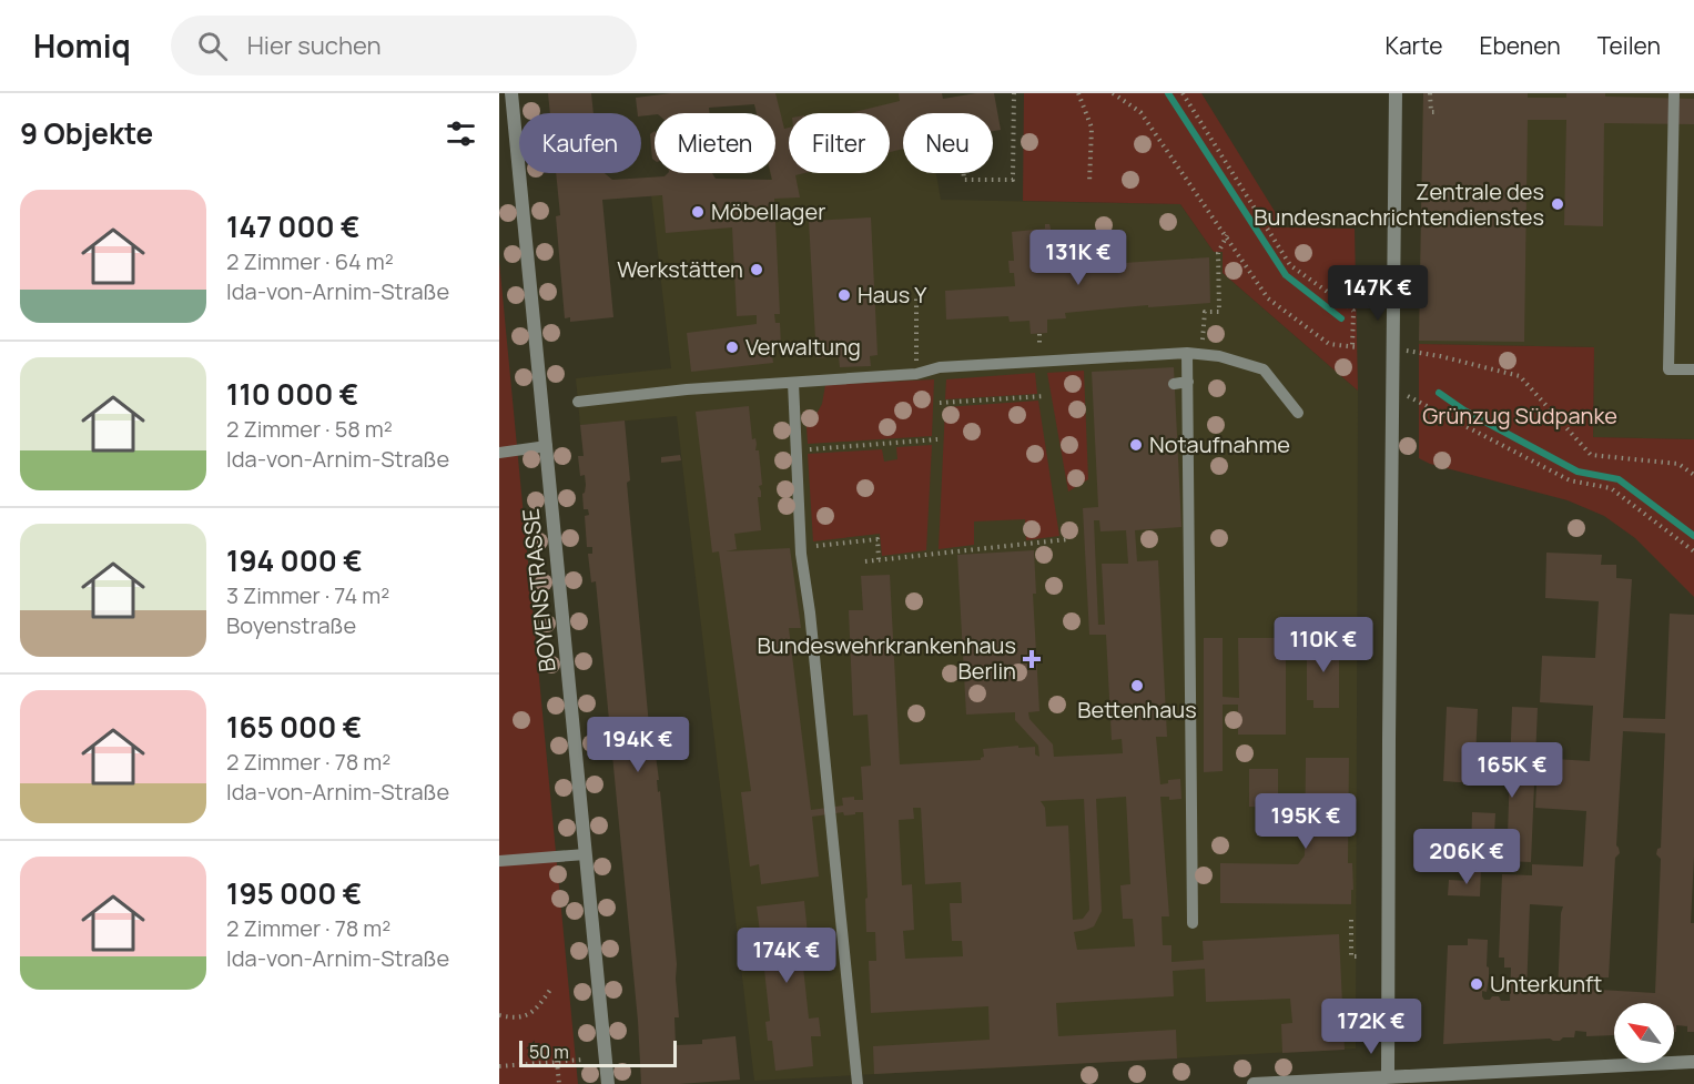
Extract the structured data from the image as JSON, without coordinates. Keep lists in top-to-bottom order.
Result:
{
  "streets": {
    "street": ["BOYENSTRASSE"]
  },
  "parks": ["Grünzug Südpanke"],
  "places": {
    "other": [
      "Zentrale des Bundesnachrichtendienstes",
      "Möbellager",
      "Werkstätten",
      "Haus Y",
      "Verwaltung",
      "Notaufnahme",
      "Bettenhaus",
      "Unterkunft"
    ],
    "health": ["Bundeswehrkrankenhaus Berlin"]
  },
  "scale_bar": "50 m",
  "north": "top left",
  "page": {
    "header": "Homiq",
    "search": "Hier suchen",
    "nav": ["Karte", "Ebenen", "Teilen"],
    "heading": "9 Objekte",
    "chip": [
      "Kaufen",
      "Mieten",
      "Filter",
      "Neu"
    ],
    "list": [
      {
        "name": "147 000 €",
        "note": "2 Zimmer · 64 m² · Ida-von-Arnim-Straße"
      },
      {
        "name": "110 000 €",
        "note": "2 Zimmer · 58 m² · Ida-von-Arnim-Straße"
      },
      {
        "name": "194 000 €",
        "note": "3 Zimmer · 74 m² · Boyenstraße"
      },
      {
        "name": "165 000 €",
        "note": "2 Zimmer · 78 m² · Ida-von-Arnim-Straße"
      },
      {
        "name": "195 000 €",
        "note": "2 Zimmer · 78 m² · Ida-von-Arnim-Straße"
      }
    ],
    "price": [
      "131K €",
      "147K €",
      "110K €",
      "194K €",
      "165K €",
      "195K €",
      "206K €",
      "174K €",
      "172K €"
    ],
    "scale": "50 m"
  }
}
